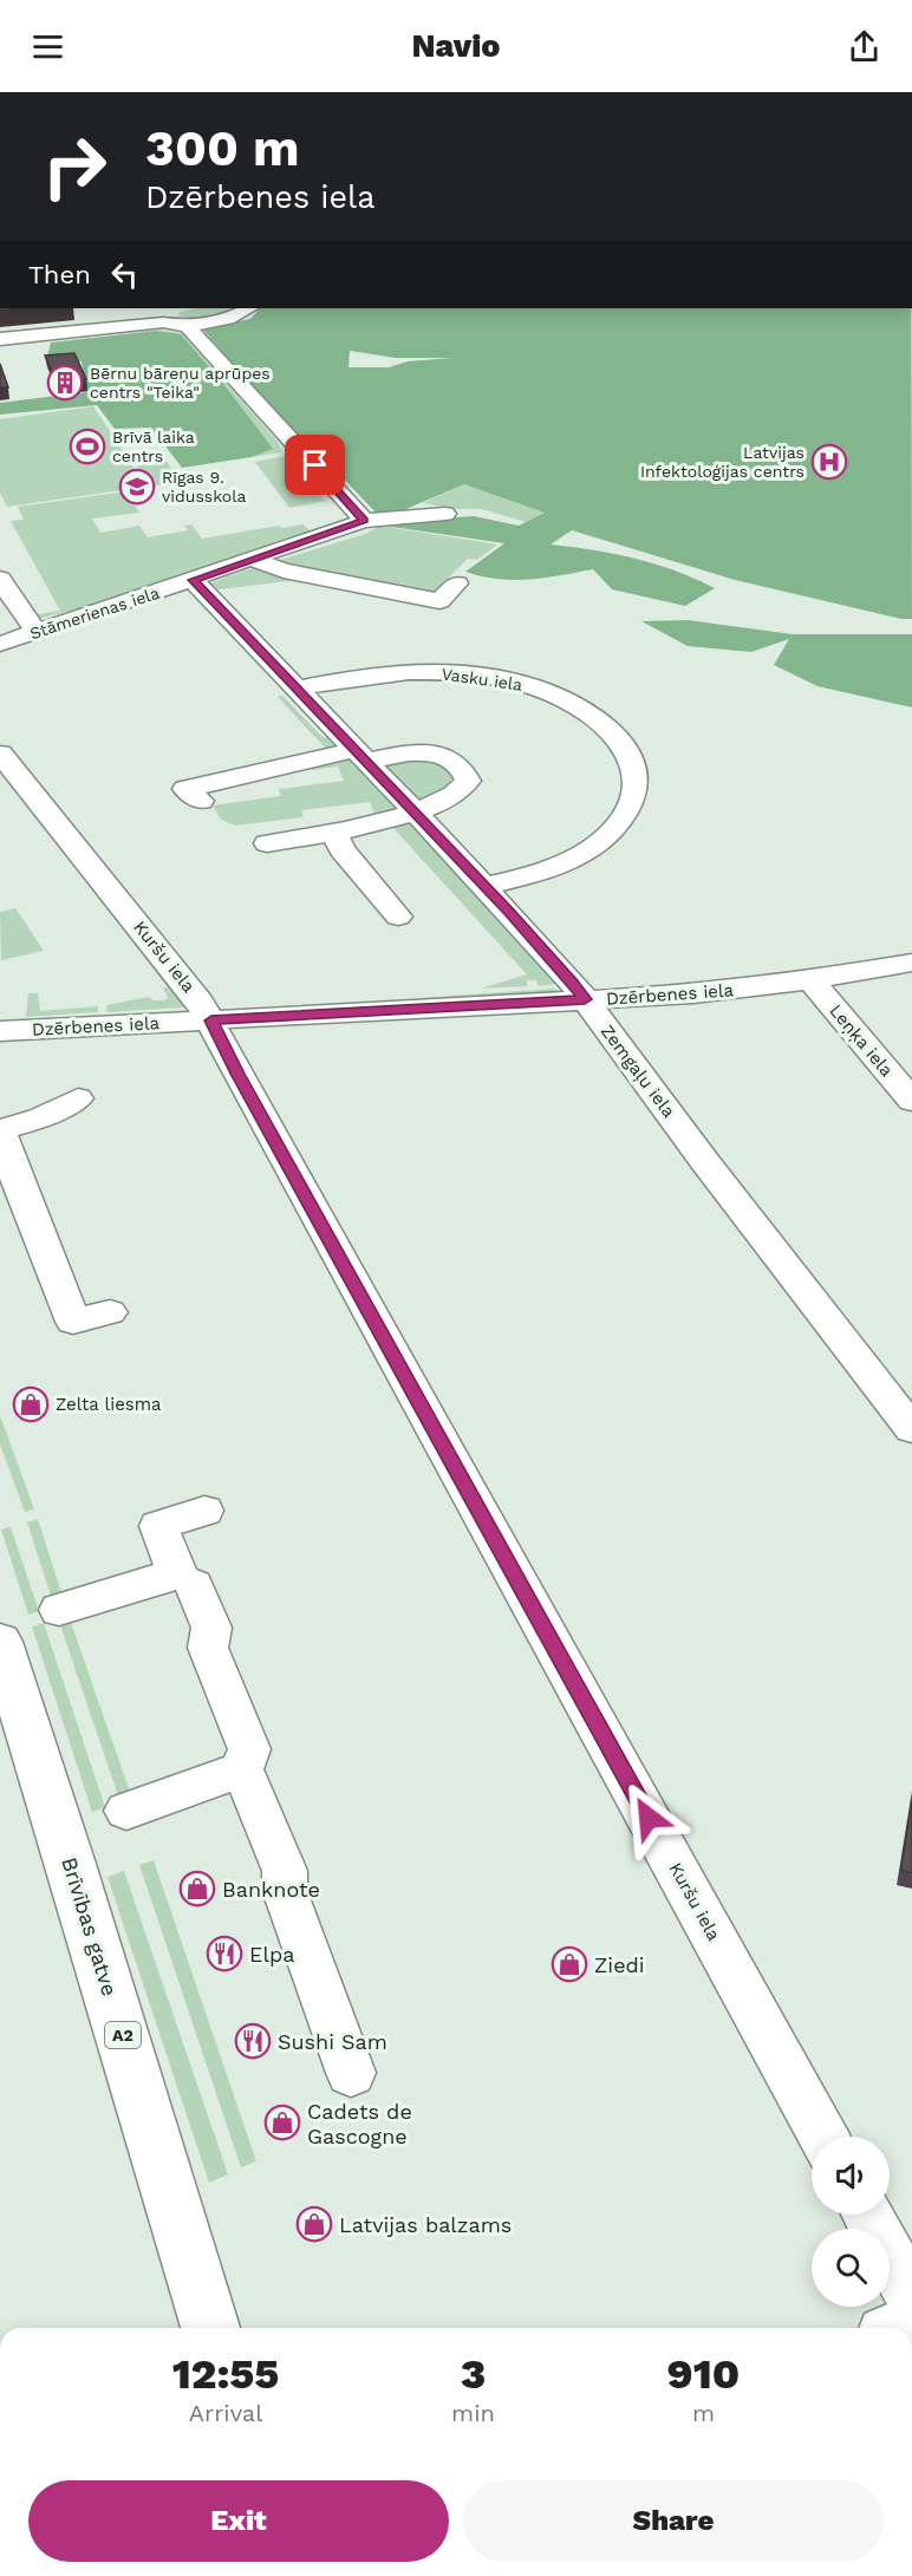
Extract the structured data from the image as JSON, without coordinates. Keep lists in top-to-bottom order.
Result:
{
  "streets": {
    "main road": ["Brīvības gatve", "A2"],
    "street": [
      "Stāmerienas iela",
      "Vasku iela",
      "Kuršu iela",
      "Dzērbenes iela",
      "Leņķa iela",
      "Zemgaļu iela"
    ]
  },
  "crossings": [
    ["Stāmerienas iela", "Zemgaļu iela"],
    ["Vasku iela", "Zemgaļu iela"],
    ["Kuršu iela", "Dzērbenes iela"],
    ["Dzērbenes iela", "Leņķa iela"],
    ["Dzērbenes iela", "Zemgaļu iela"]
  ],
  "places": {
    "building": ["Bērnu bāreņu aprūpes centrs \"Teika\""],
    "sports": ["Brīvā laika centrs"],
    "hospital": ["Latvijas Infektoloģijas centrs"],
    "school or university": ["Rīgas 9. vidusskola"],
    "shop": [
      "Zelta liesma",
      "Banknote",
      "Ziedi",
      "Cadets de Gascogne",
      "Latvijas balzams"
    ],
    "restaurant": ["Elpa", "Sushi Sam"]
  },
  "page": {
    "header": "Navio",
    "turn": ["300 m", "Dzērbenes iela"],
    "then": "Then",
    "eta": [
      "12:55",
      "Arrival",
      "3",
      "min",
      "910",
      "m"
    ],
    "buttons": ["Exit", "Share"]
  }
}
